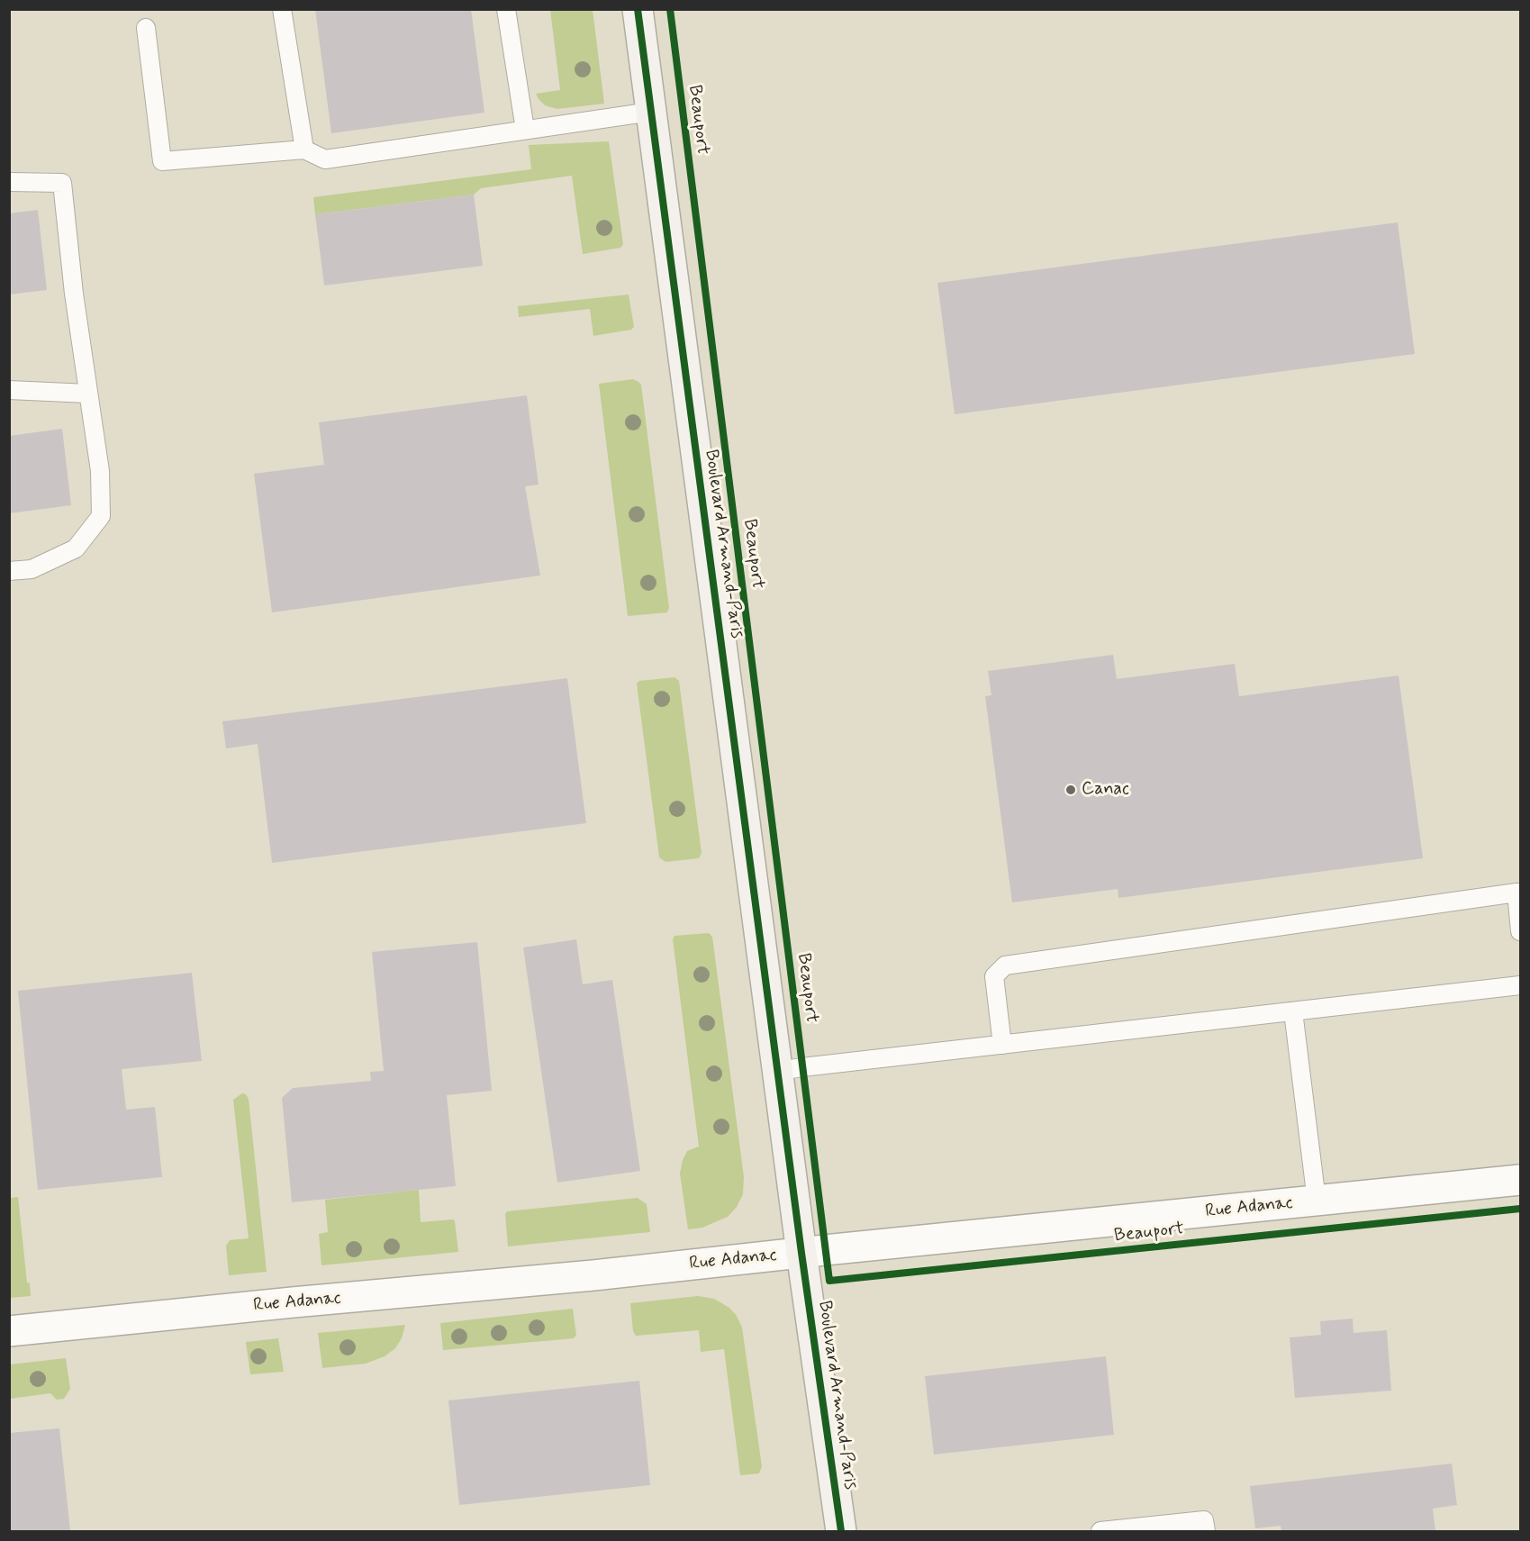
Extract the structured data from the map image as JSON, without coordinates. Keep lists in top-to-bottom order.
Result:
{
  "streets": {
    "street": ["Boulevard Armand-Paris", "Rue Adanac"],
    "cycle path": ["Beauport"]
  },
  "crossings": [
    ["Boulevard Armand-Paris", "Rue Adanac"]
  ],
  "places": ["Canac"]
}
